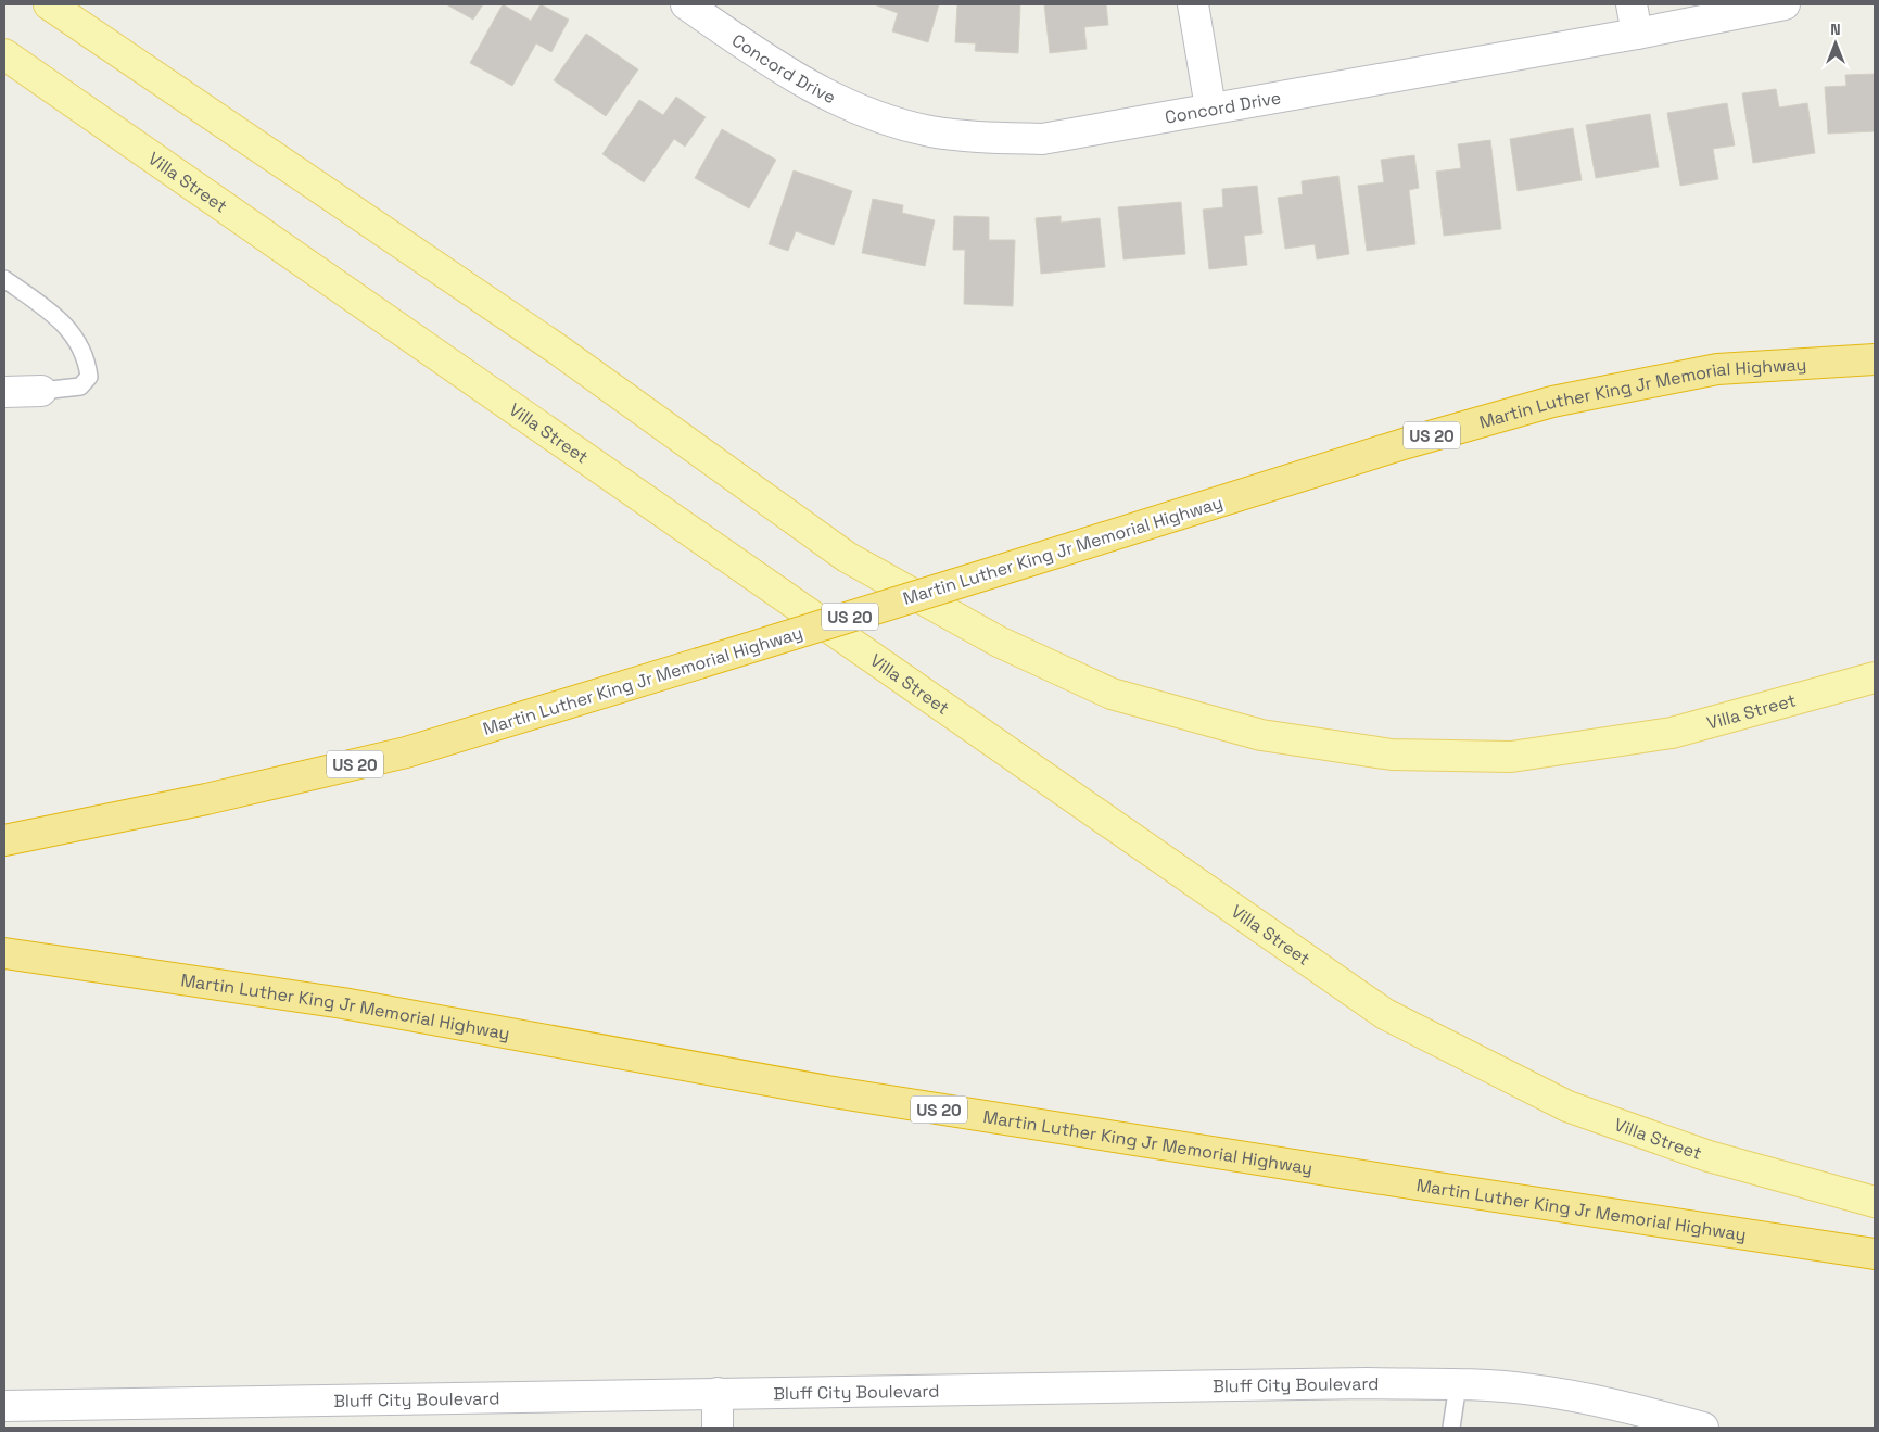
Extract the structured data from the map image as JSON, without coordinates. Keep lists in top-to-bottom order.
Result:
{
  "streets": {
    "highway": ["Martin Luther King Jr Memorial Highway", "US 20"],
    "main road": ["Villa Street"],
    "street": ["Concord Drive", "Bluff City Boulevard"]
  },
  "north": "top"
}
